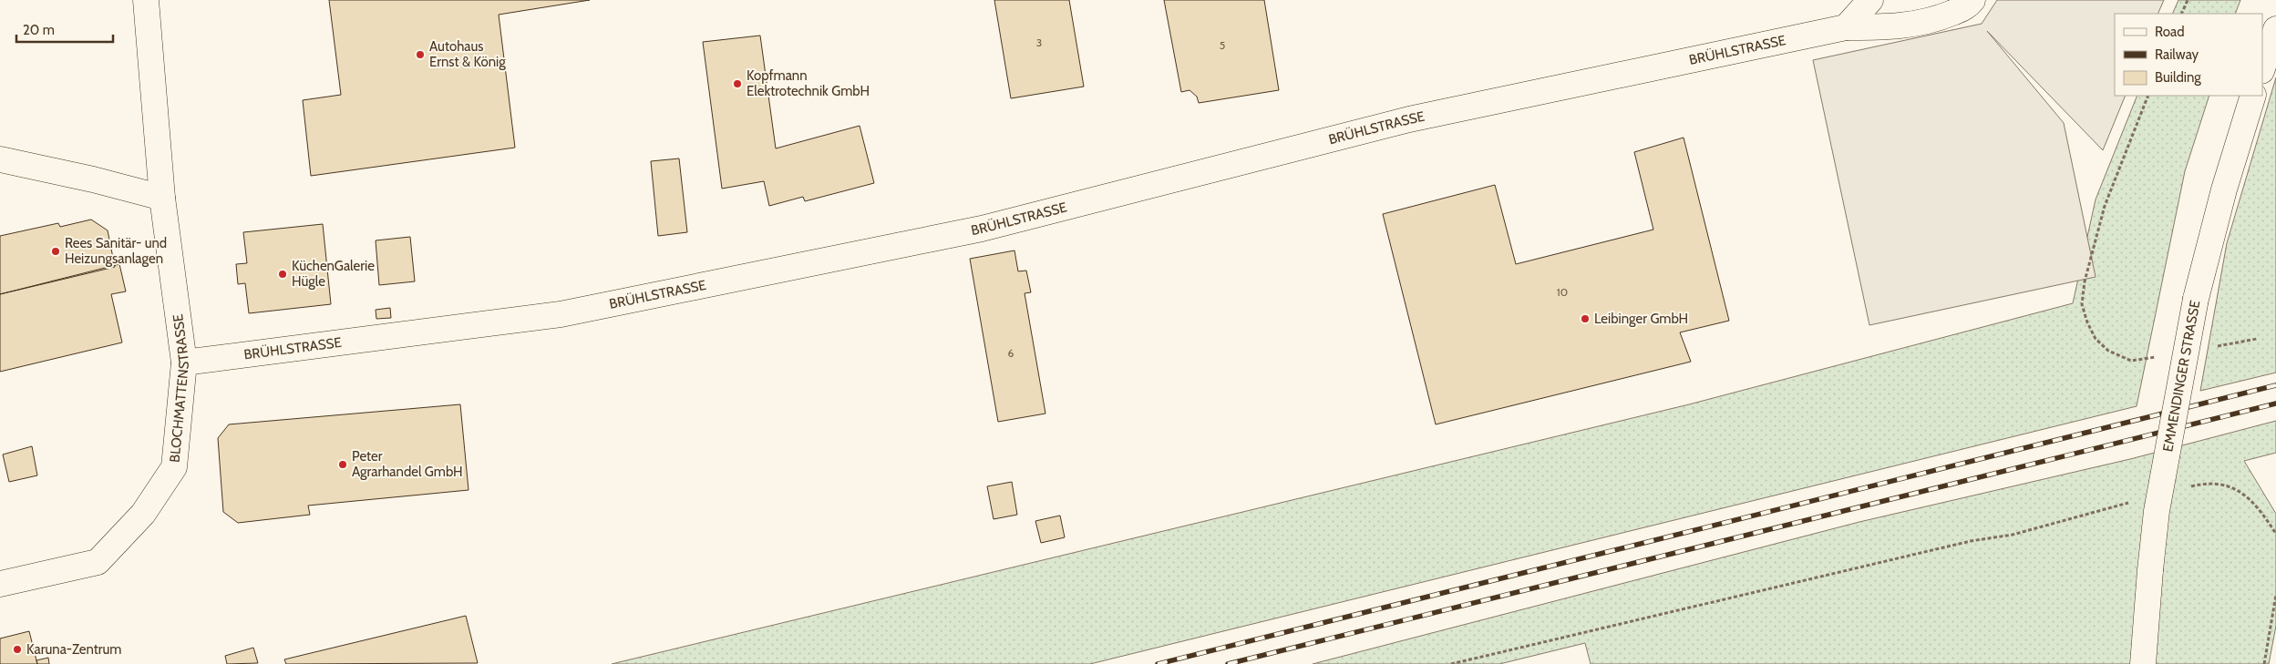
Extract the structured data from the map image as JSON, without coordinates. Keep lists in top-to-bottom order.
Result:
{
  "streets": {
    "street": ["BRÜHLSTRASSE", "EMMENDINGER STRASSE", "BLOCHMATTENSTRASSE"]
  },
  "crossings": [
    ["BRÜHLSTRASSE", "BLOCHMATTENSTRASSE"]
  ],
  "places": [
    "Autohaus Ernst & König",
    "Kopfmann Elektrotechnik GmbH",
    "Rees Sanitär- und Heizungsanlagen",
    "KüchenGalerie Hügle",
    "Leibinger GmbH",
    "Peter Agrarhandel GmbH",
    "Karuna-Zentrum"
  ],
  "house_numbers": [
    "3",
    "5",
    "10",
    "6"
  ],
  "legend": ["Road", "Railway", "Building"],
  "scale_bar": "20 m"
}
